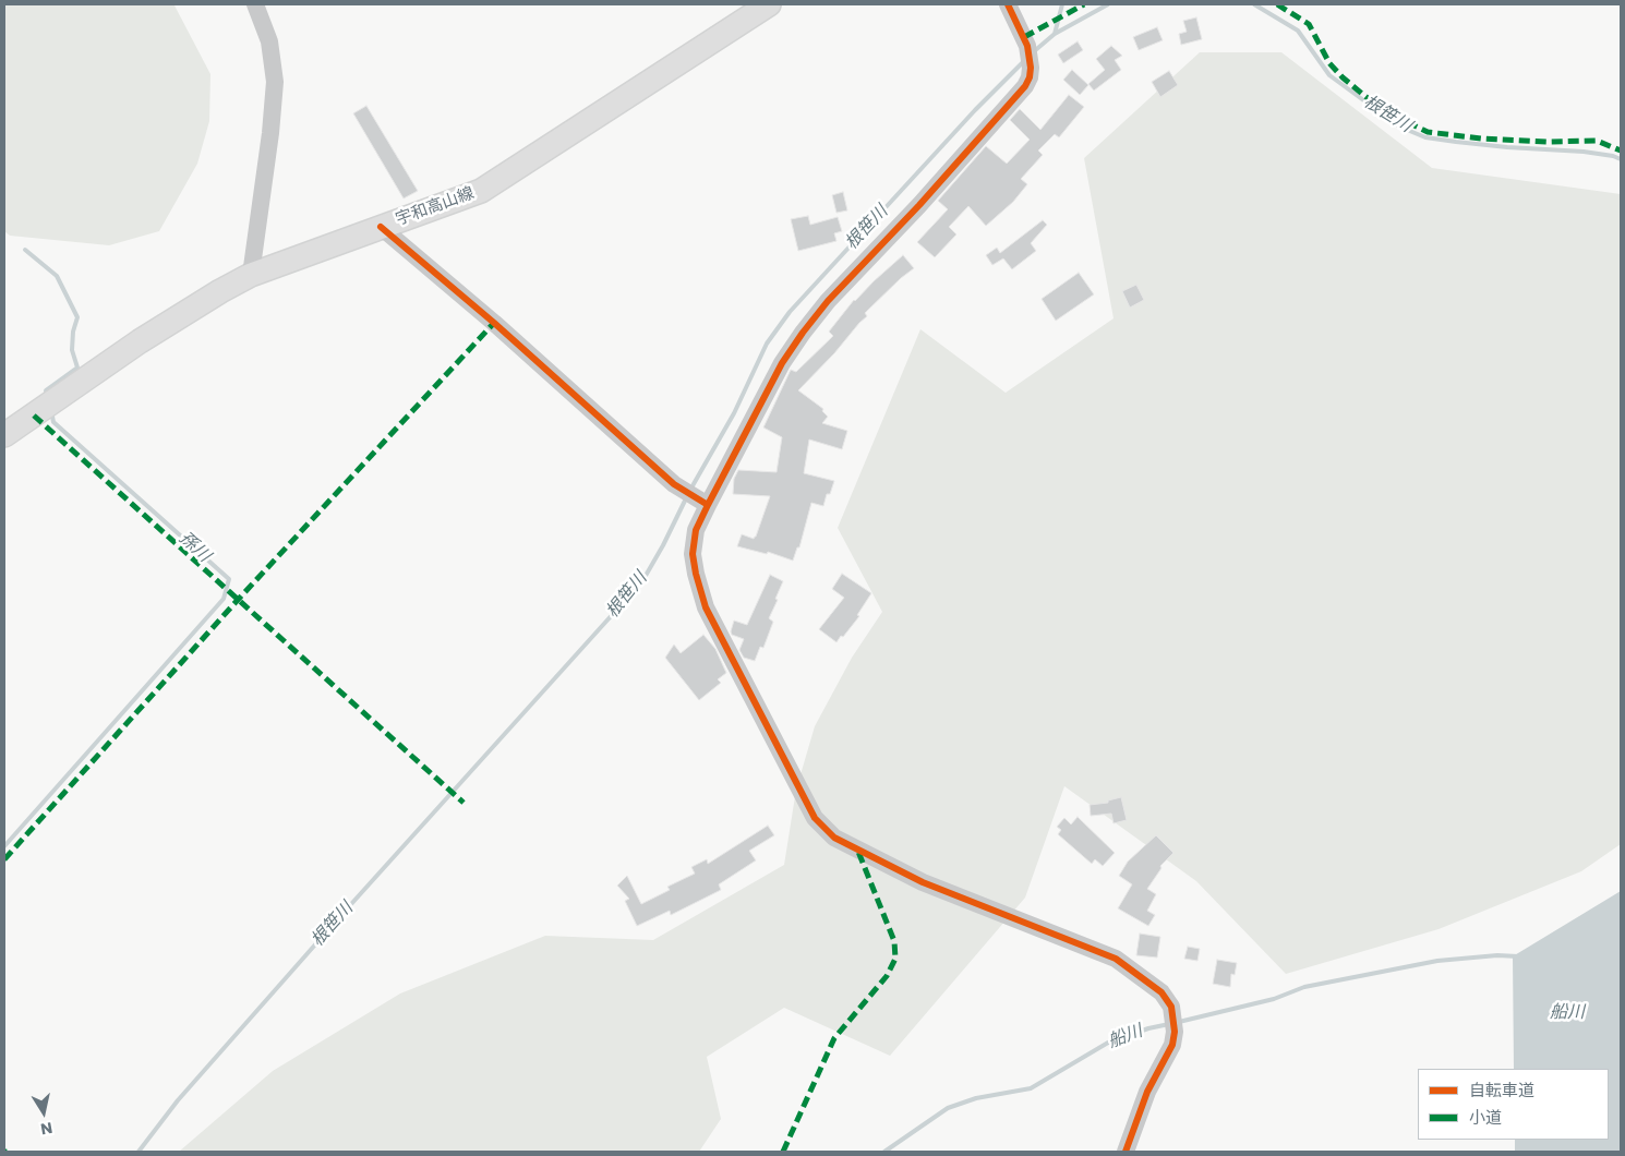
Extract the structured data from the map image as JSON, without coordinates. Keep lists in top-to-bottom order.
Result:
{
  "streets": {
    "main road": ["宇和高山線"]
  },
  "water": ["根笹川", "孫川", "船川"],
  "legend": ["自転車道", "小道"],
  "north": "bottom"
}
